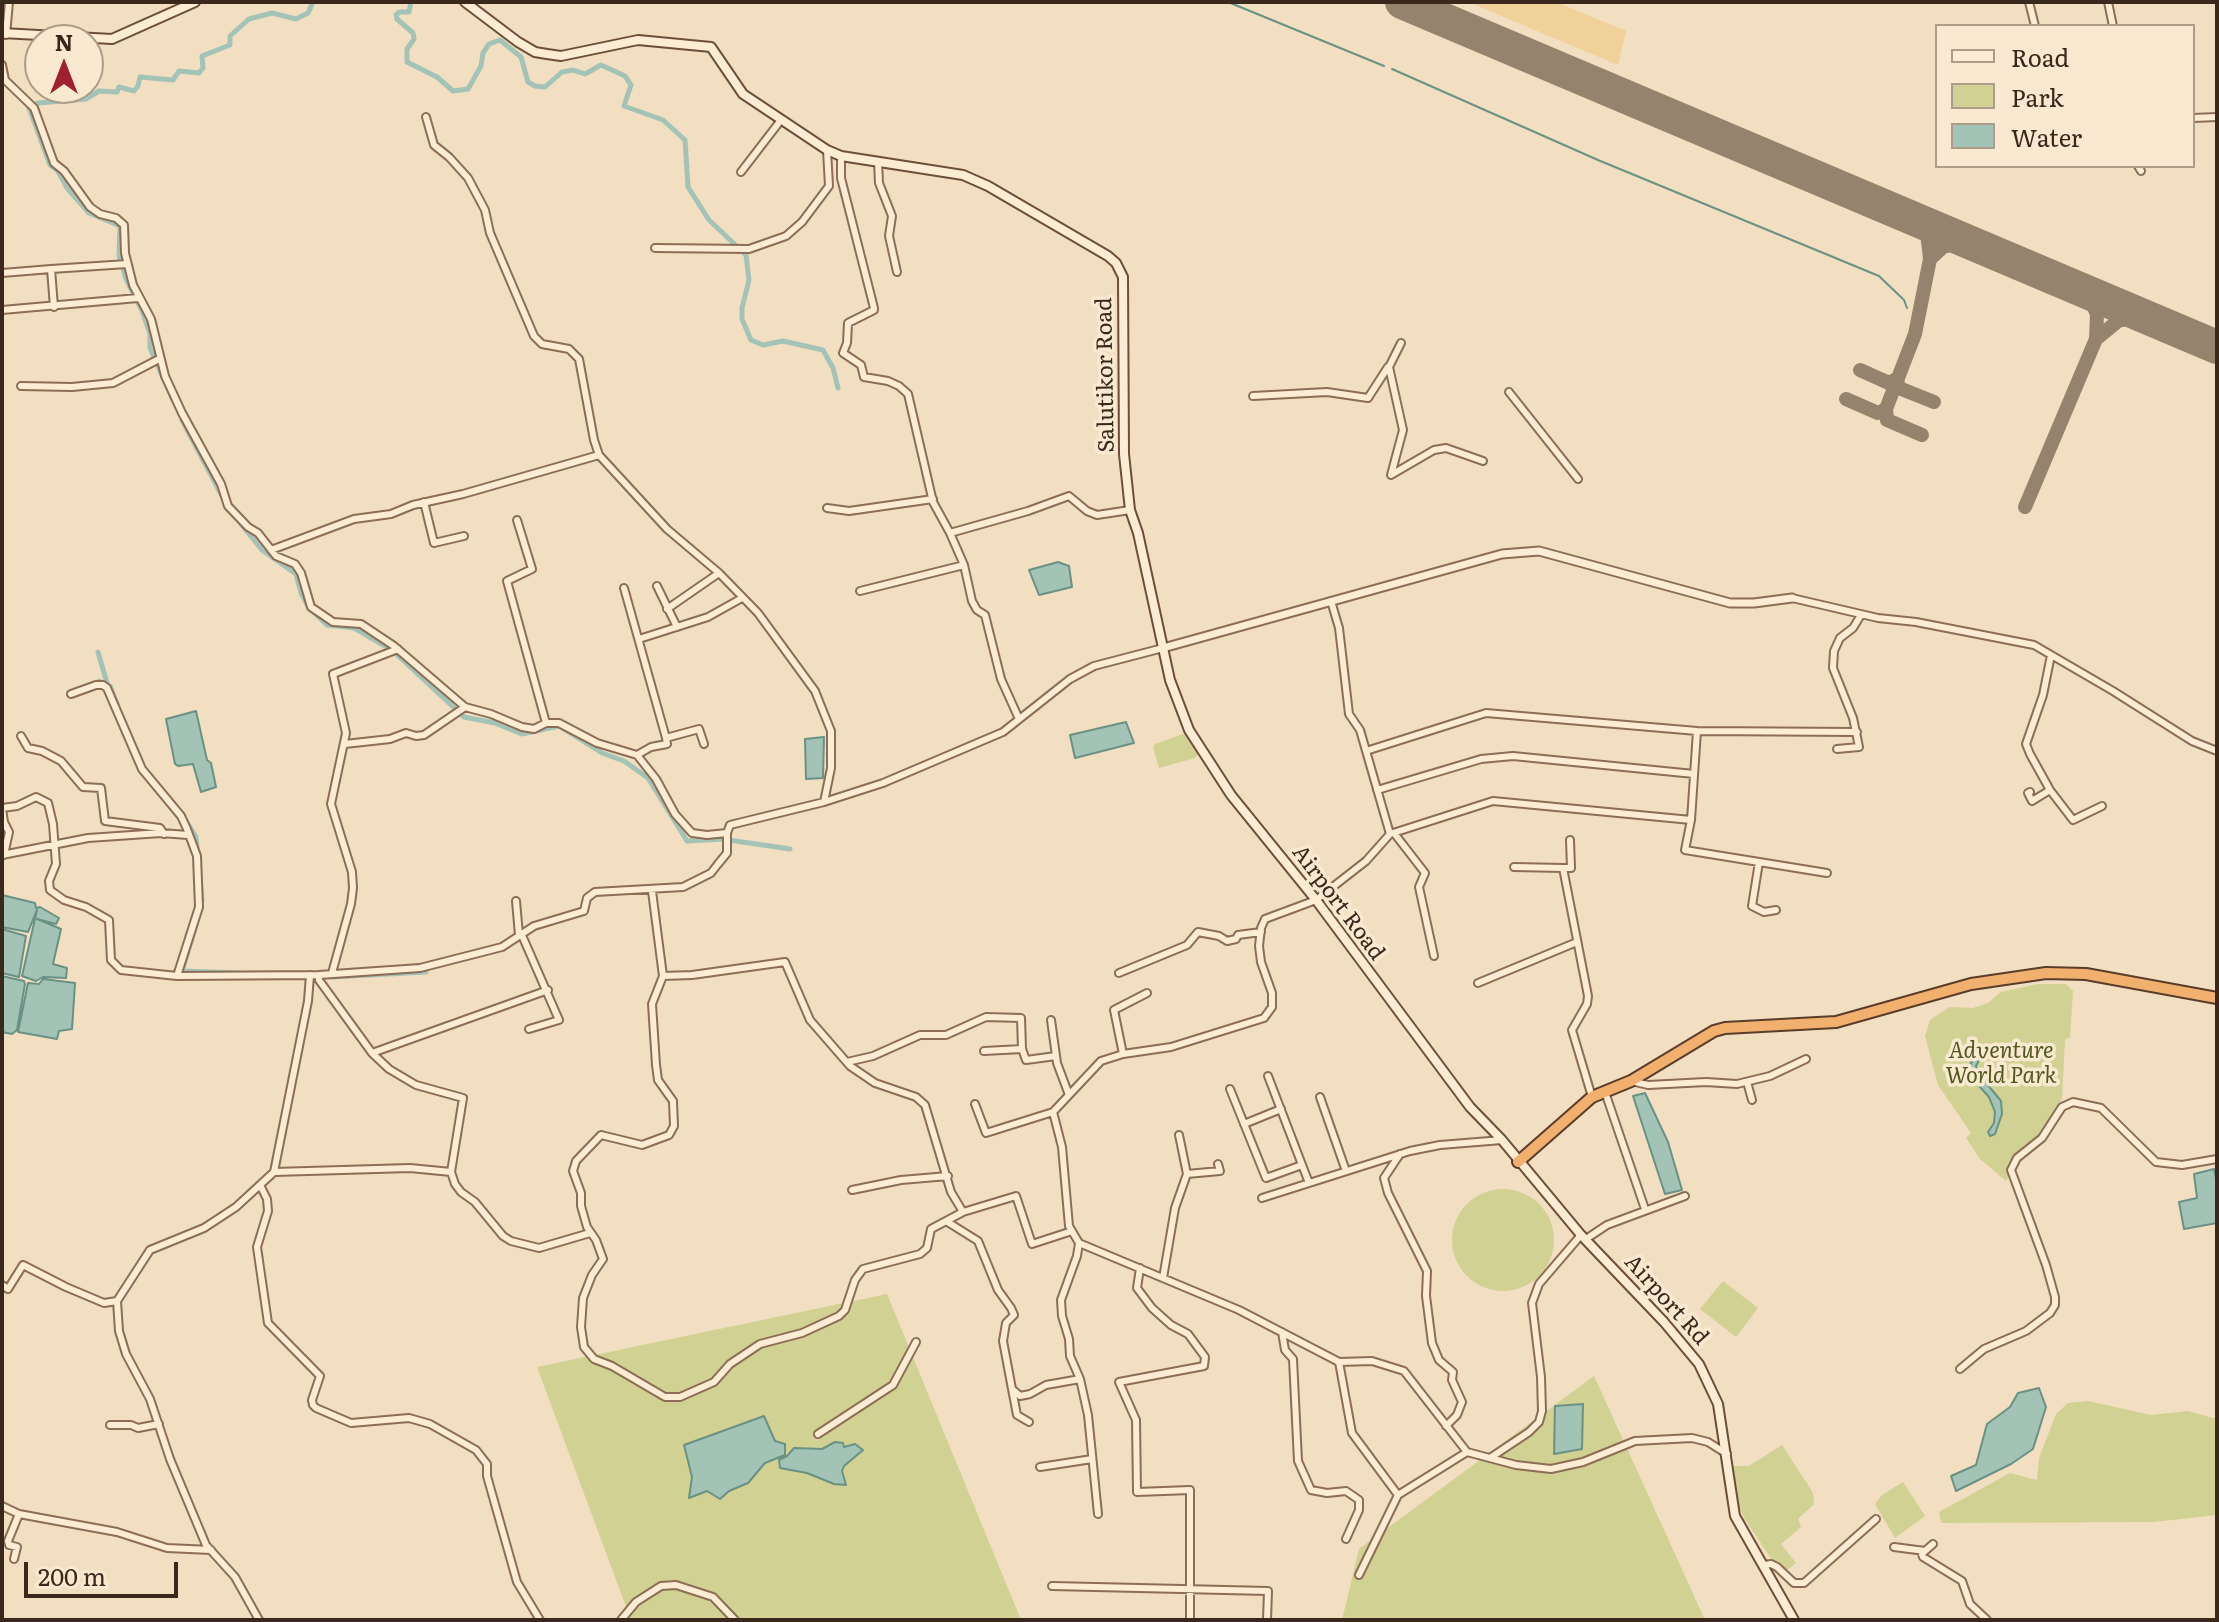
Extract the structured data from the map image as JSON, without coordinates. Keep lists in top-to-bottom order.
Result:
{
  "streets": {
    "main road": ["Salutikor Road", "Airport Road", "Airport Rd"]
  },
  "crossings": [
    ["Salutikor Road", "Airport Road"],
    ["Airport Road", "Airport Rd"]
  ],
  "parks": ["Adventure World Park"],
  "legend": ["Road", "Park", "Water"],
  "scale_bar": "200 m",
  "north": "top"
}
